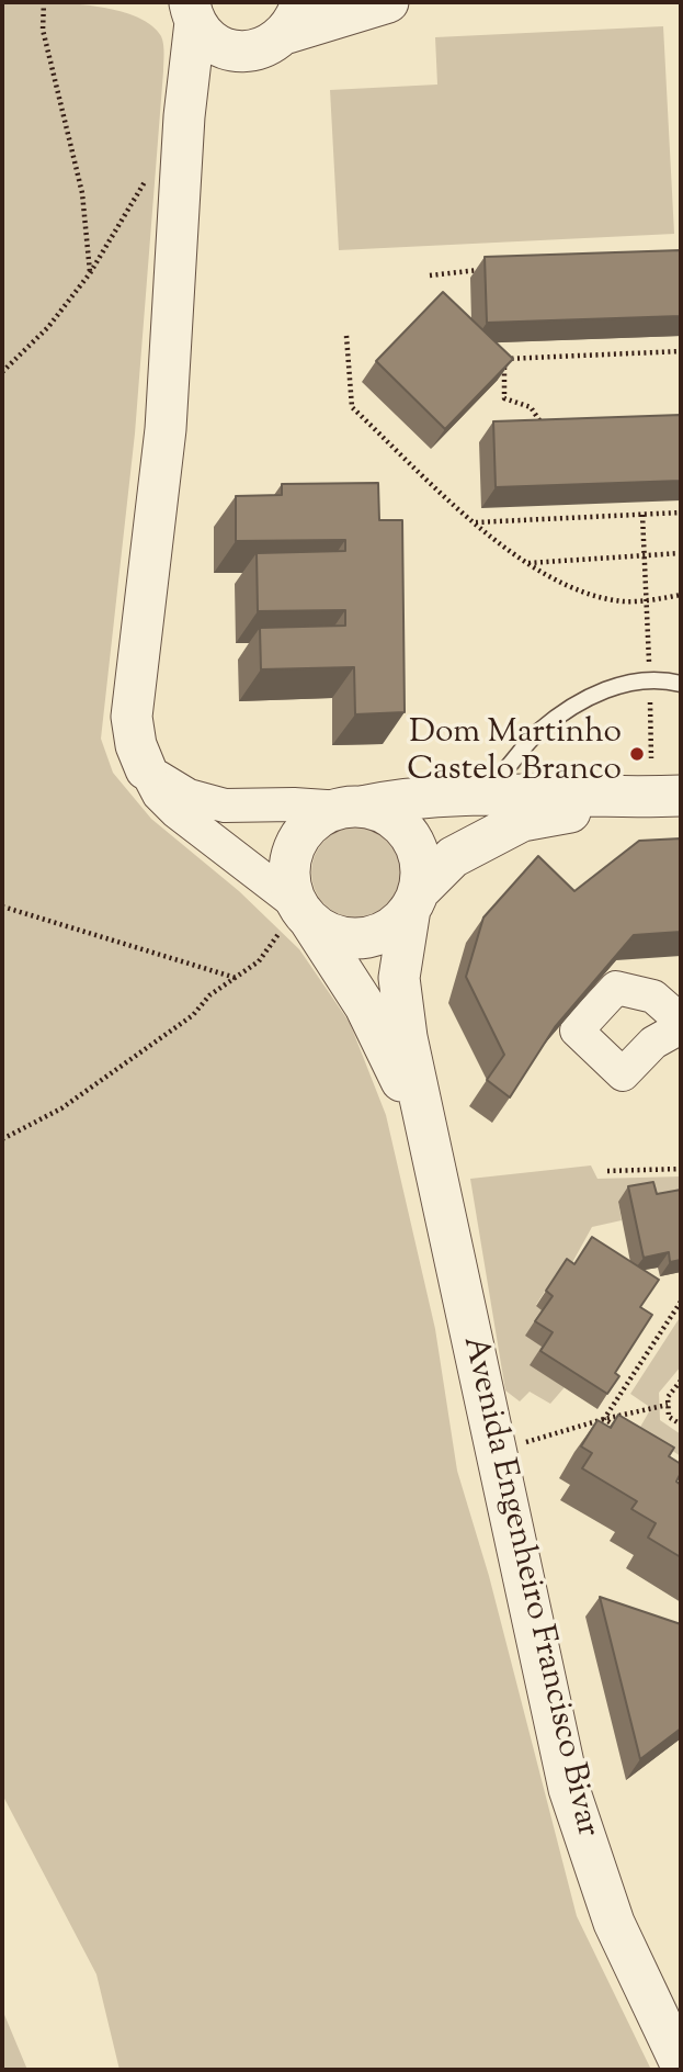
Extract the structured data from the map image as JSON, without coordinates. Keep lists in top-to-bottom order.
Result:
{
  "streets": {
    "street": ["Avenida Engenheiro Francisco Bivar"]
  },
  "places": ["Dom Martinho Castelo Branco"]
}
